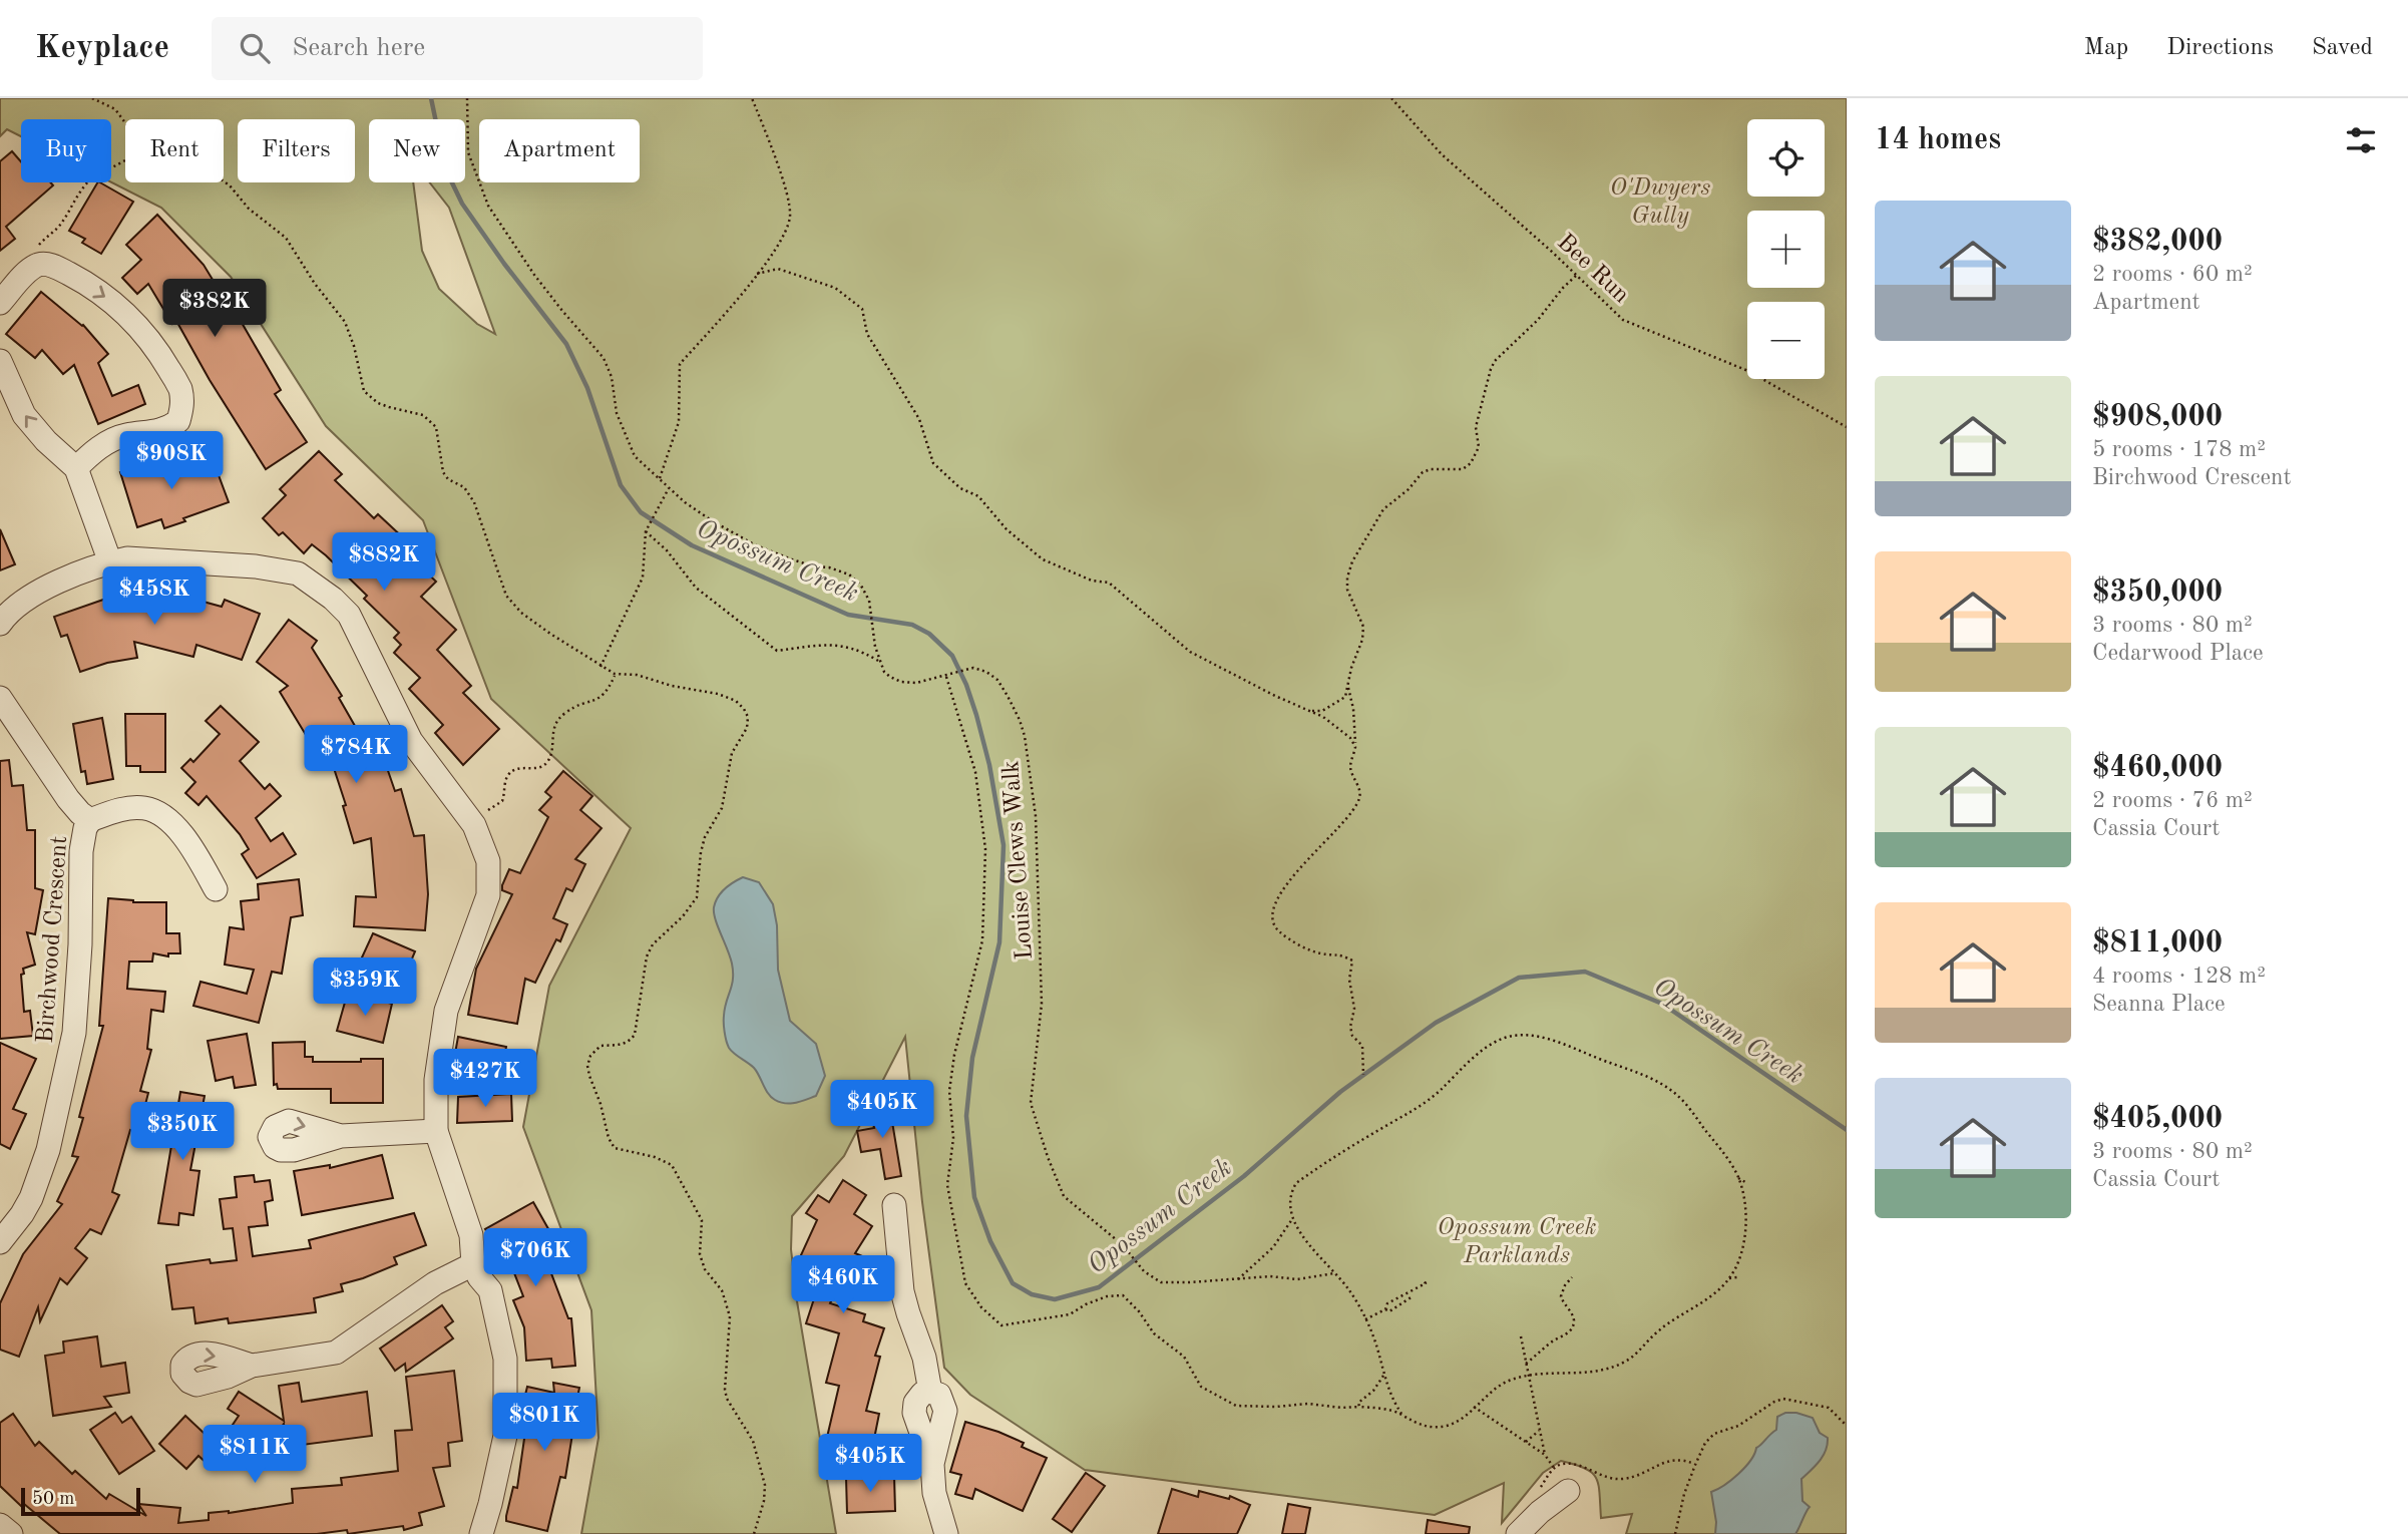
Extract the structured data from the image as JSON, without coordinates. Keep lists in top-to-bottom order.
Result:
{
  "streets": {
    "street": ["Birchwood Crescent"],
    "path": ["Bee Run", "Louise Clews Walk"]
  },
  "water": ["Opossum Creek"],
  "parks": ["O'Dwyers Gully", "Opossum Creek Parklands"],
  "scale_bar": "50 m",
  "page": {
    "header": "Keyplace",
    "search": "Search here",
    "nav": ["Map", "Directions", "Saved"],
    "heading": "14 homes",
    "map_buttons": ["+", "−"],
    "chip": [
      "Buy",
      "Rent",
      "Filters",
      "New",
      "Apartment"
    ],
    "list": [
      {
        "name": "$382,000",
        "note": "2 rooms · 60 m² · Apartment"
      },
      {
        "name": "$908,000",
        "note": "5 rooms · 178 m² · Birchwood Crescent"
      },
      {
        "name": "$350,000",
        "note": "3 rooms · 80 m² · Cedarwood Place"
      },
      {
        "name": "$460,000",
        "note": "2 rooms · 76 m² · Cassia Court"
      },
      {
        "name": "$811,000",
        "note": "4 rooms · 128 m² · Seanna Place"
      },
      {
        "name": "$405,000",
        "note": "3 rooms · 80 m² · Cassia Court"
      }
    ],
    "price": [
      "$382K",
      "$908K",
      "$882K",
      "$458K",
      "$784K",
      "$359K",
      "$427K",
      "$405K",
      "$350K",
      "$706K",
      "$460K",
      "$801K",
      "$811K",
      "$405K"
    ],
    "scale": "50 m"
  }
}
